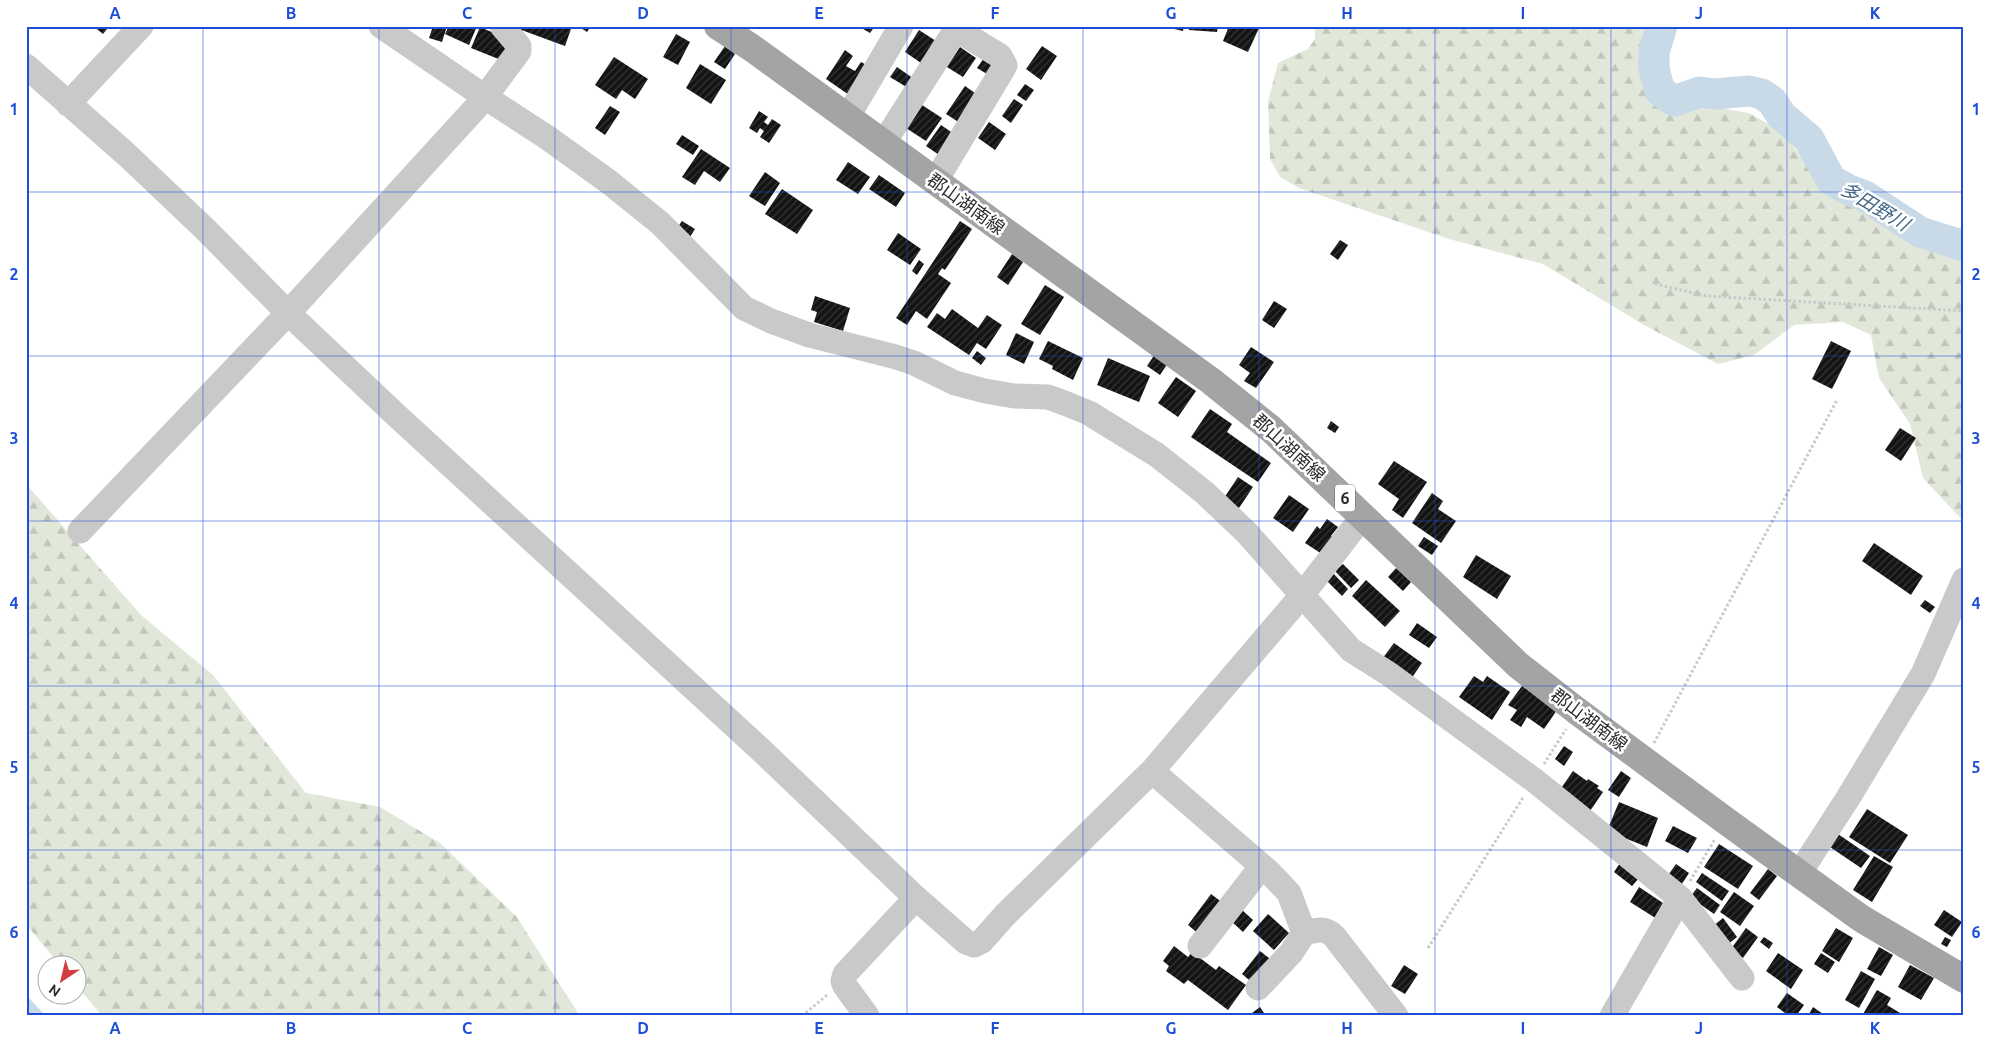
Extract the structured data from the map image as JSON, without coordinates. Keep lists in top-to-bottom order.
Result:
{
  "streets": {
    "main road": ["郡山湖南線", "6"]
  },
  "water": ["多田野川"],
  "north": "bottom left",
  "grid": {
    "columns": [
      "A",
      "B",
      "C",
      "D",
      "E",
      "F",
      "G",
      "H",
      "I",
      "J",
      "K"
    ],
    "rows": [
      "1",
      "2",
      "3",
      "4",
      "5",
      "6"
    ]
  }
}
